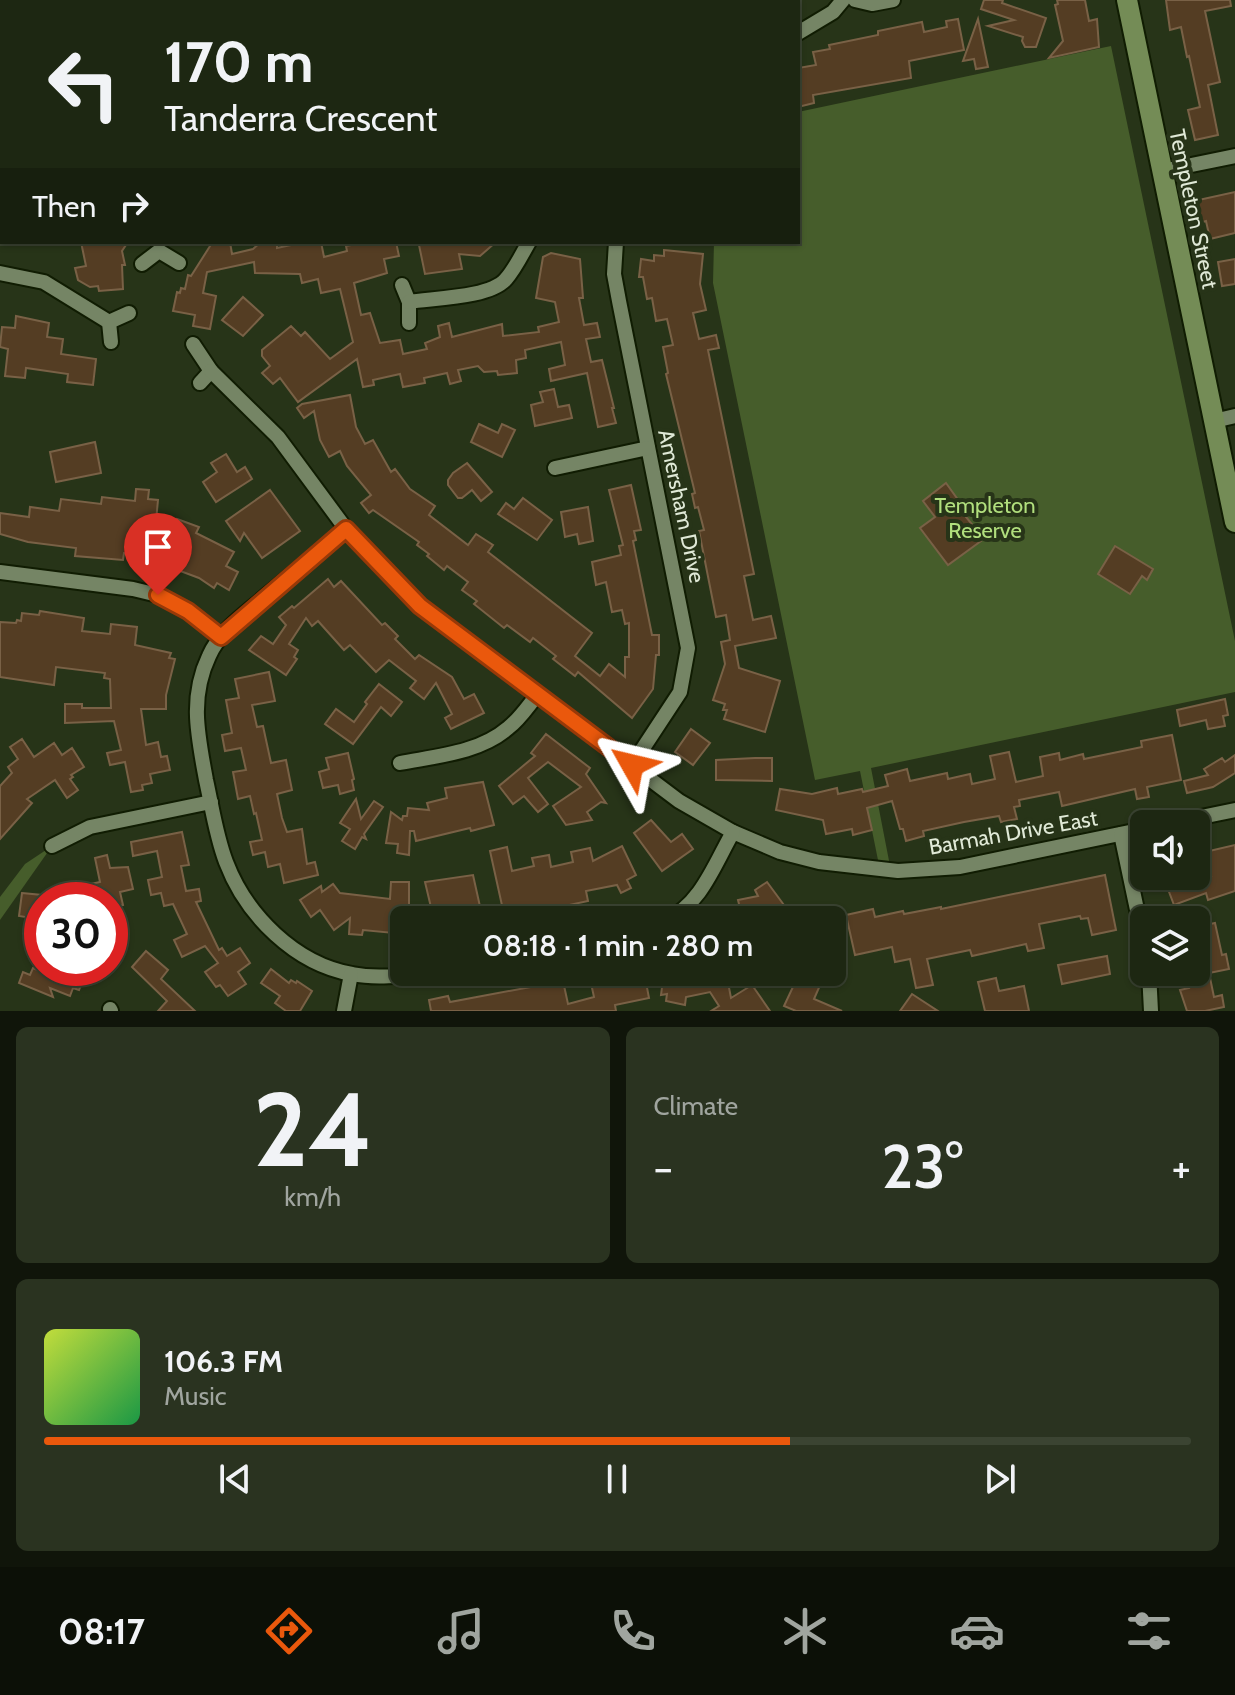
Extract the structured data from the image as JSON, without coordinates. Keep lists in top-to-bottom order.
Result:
{
  "streets": {
    "street": ["Templeton Street", "Amersham Drive", "Barmah Drive East"]
  },
  "crossings": [
    ["Amersham Drive", "Barmah Drive East"]
  ],
  "parks": ["Templeton Reserve"],
  "page": {
    "turn": ["170 m", "Tanderra Crescent"],
    "then": "Then",
    "limit": "30",
    "trip": "08:18 · 1 min · 280 m",
    "tile": [
      ["24", "km/h"],
      "Climate"
    ],
    "heat": ["−", "23°", "+"],
    "song": ["106.3 FM", "Music"],
    "tabs": "08:17"
  }
}
